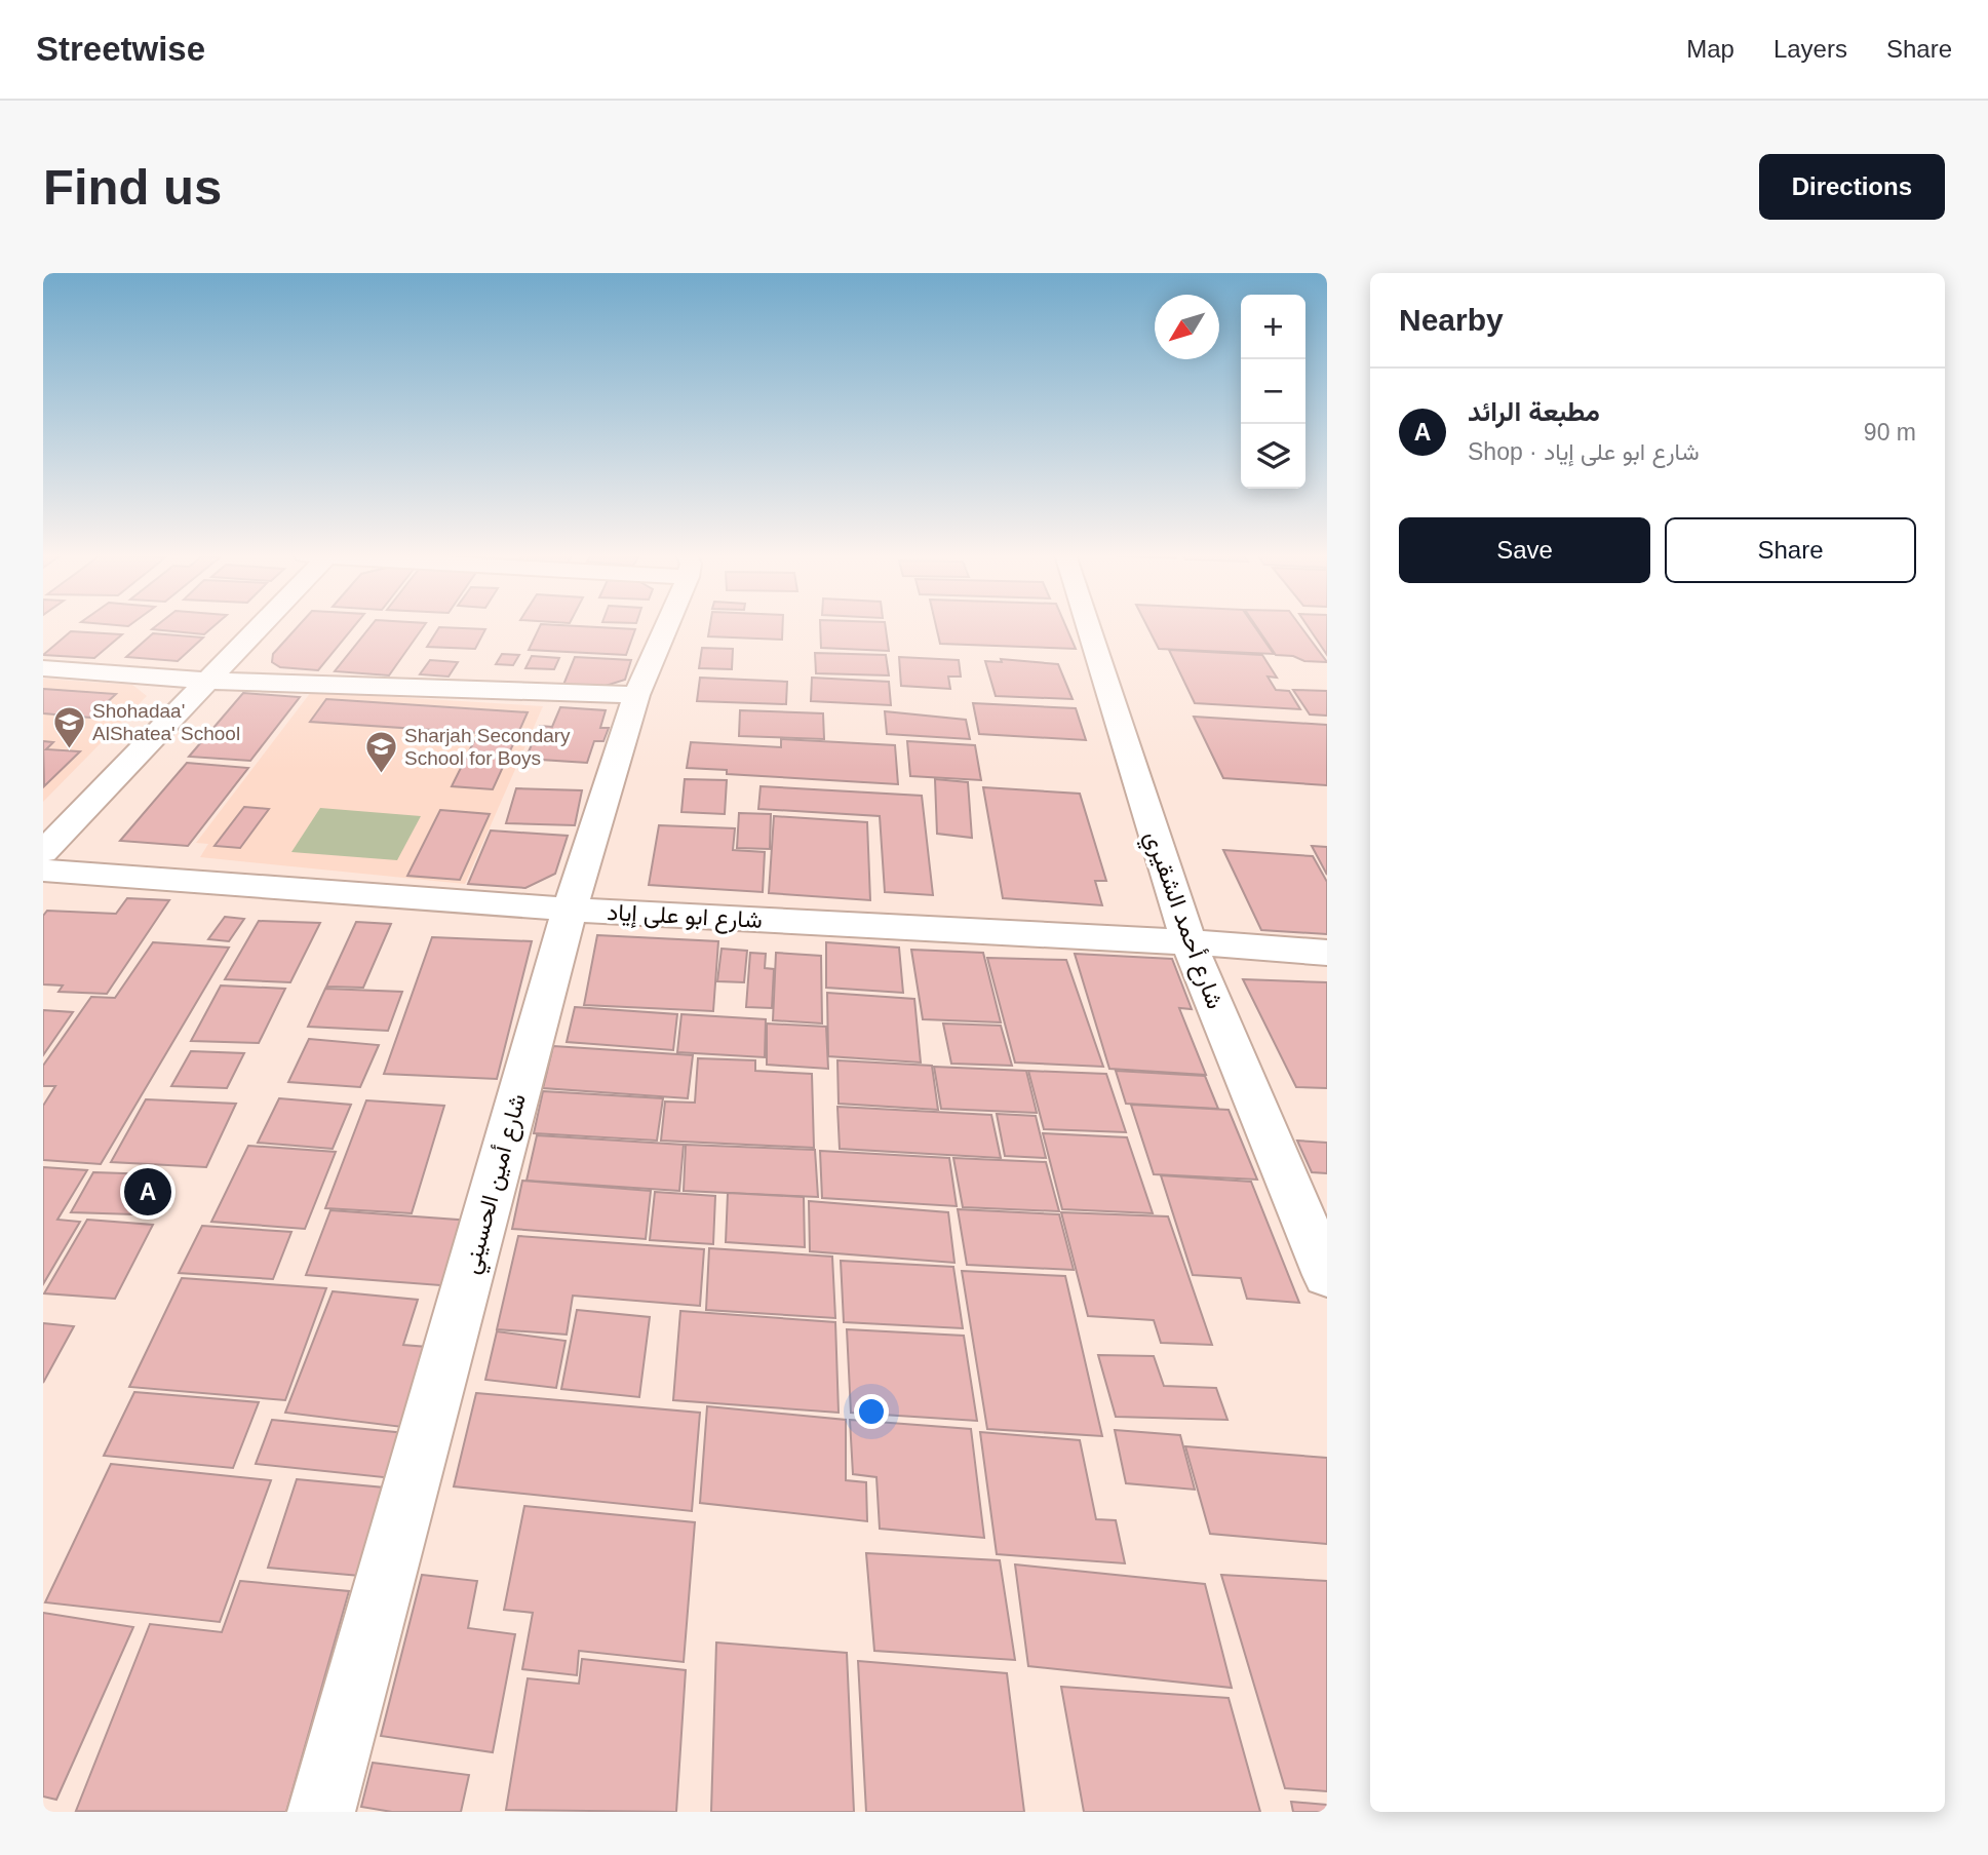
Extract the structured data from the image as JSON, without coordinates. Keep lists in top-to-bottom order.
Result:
{
  "streets": {
    "street": ["شارع ابو على إياد", "شارع أحمد الشقيري", "شارع أمين الحسيني"]
  },
  "crossings": [
    ["شارع ابو على إياد", "شارع أحمد الشقيري"],
    ["شارع ابو على إياد", "شارع أمين الحسيني"]
  ],
  "places": {
    "school or university": ["Shohadaa' AlShatea' School", "Sharjah Secondary School for Boys"]
  },
  "north": "bottom left",
  "page": {
    "header": "Streetwise",
    "nav": ["Map", "Layers", "Share"],
    "buttons": [
      "Directions",
      ["Save", "Share"]
    ],
    "title": "Find us",
    "heading": "Nearby",
    "map_buttons": ["+", "−"],
    "list": [
      {
        "mark": "A",
        "name": "مطبعة الرائد",
        "note": "Shop · شارع ابو على إياد",
        "value": "90 m"
      }
    ],
    "pins": "A"
  }
}
